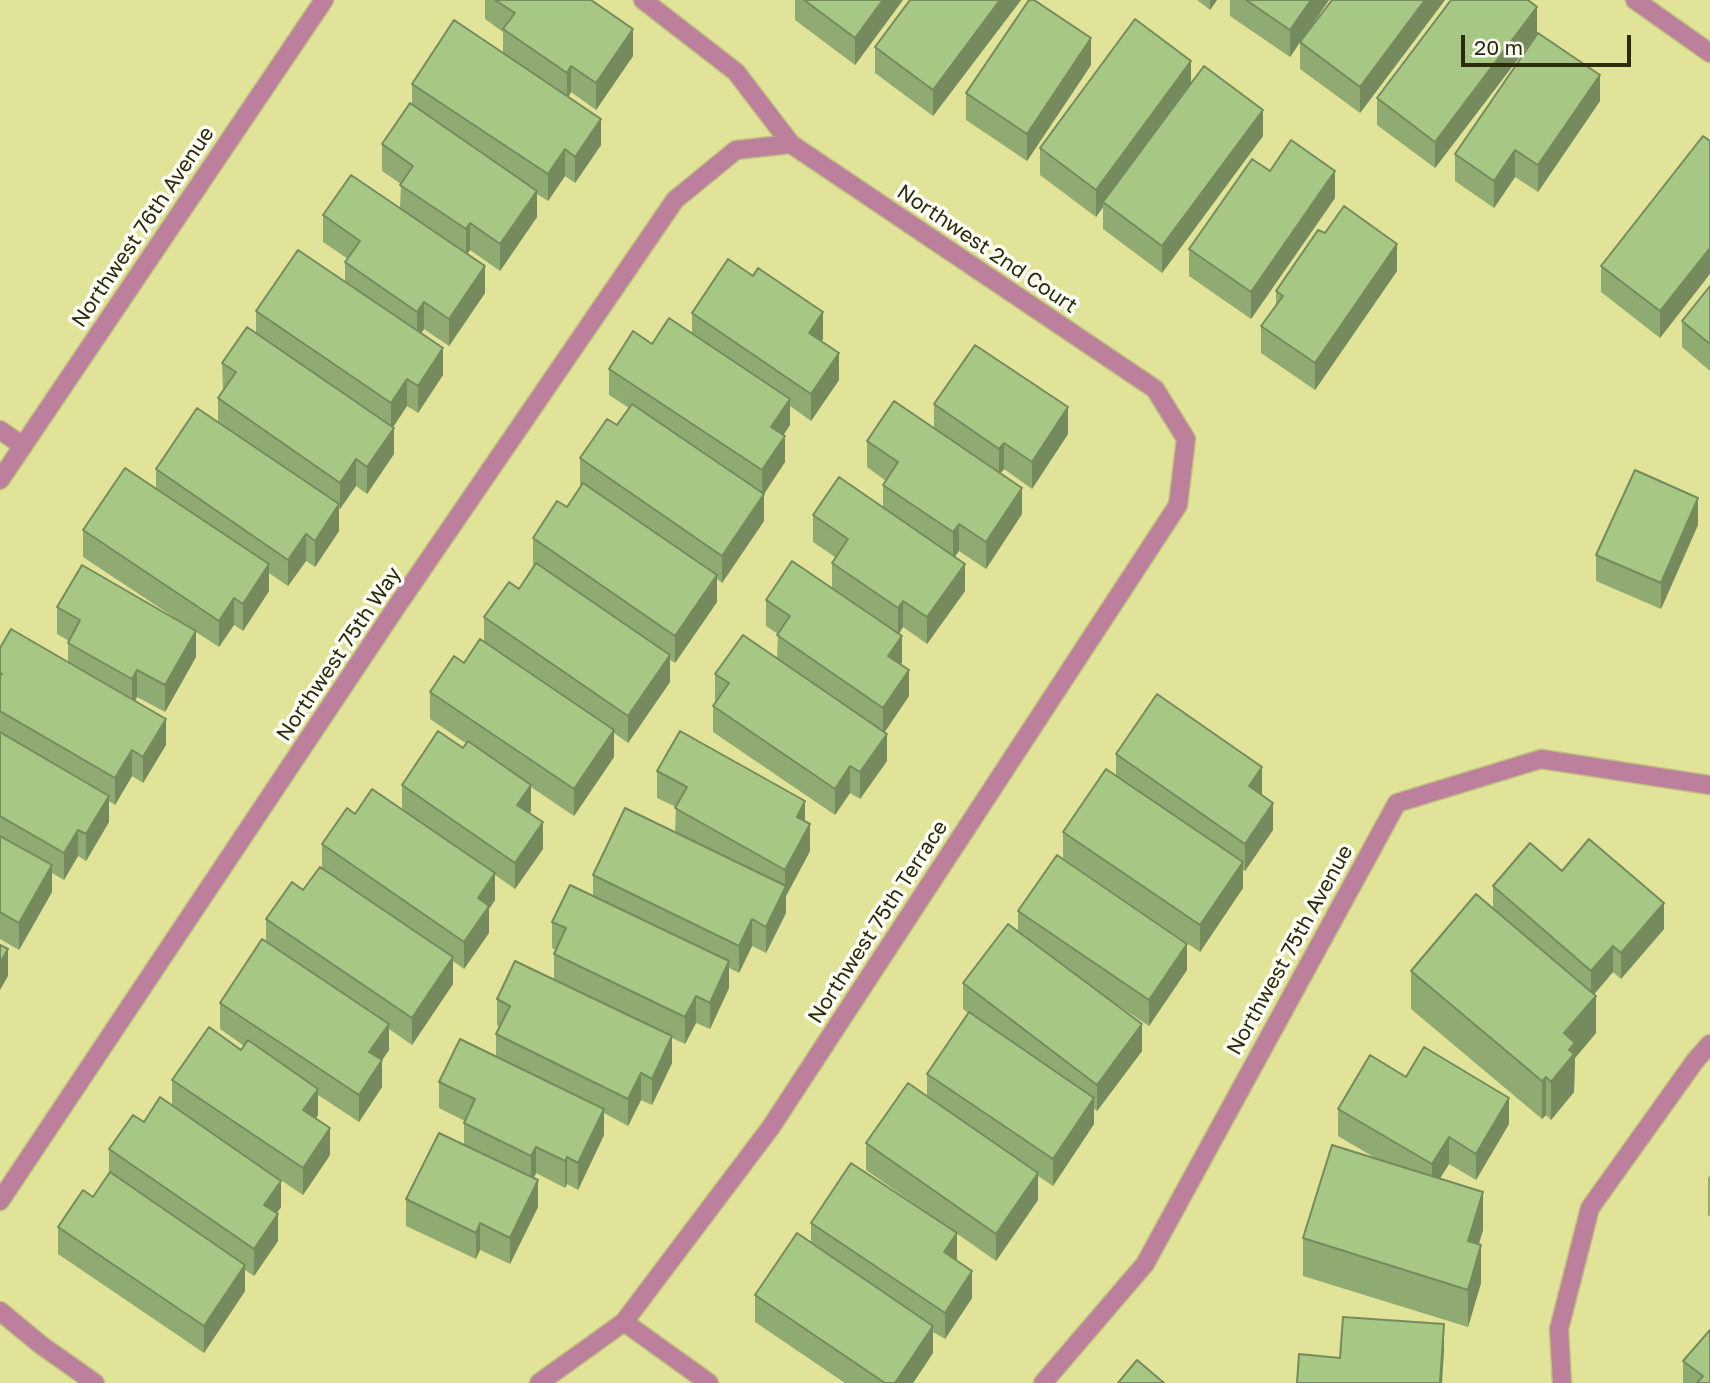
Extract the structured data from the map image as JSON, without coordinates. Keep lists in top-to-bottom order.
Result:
{
  "streets": {
    "street": [
      "Northwest 76th Avenue",
      "Northwest 2nd Court",
      "Northwest 75th Way",
      "Northwest 75th Terrace",
      "Northwest 75th Avenue"
    ]
  },
  "crossings": [
    ["Northwest 2nd Court", "Northwest 75th Way"],
    ["Northwest 2nd Court", "Northwest 75th Terrace"]
  ],
  "scale_bar": "20 m"
}
